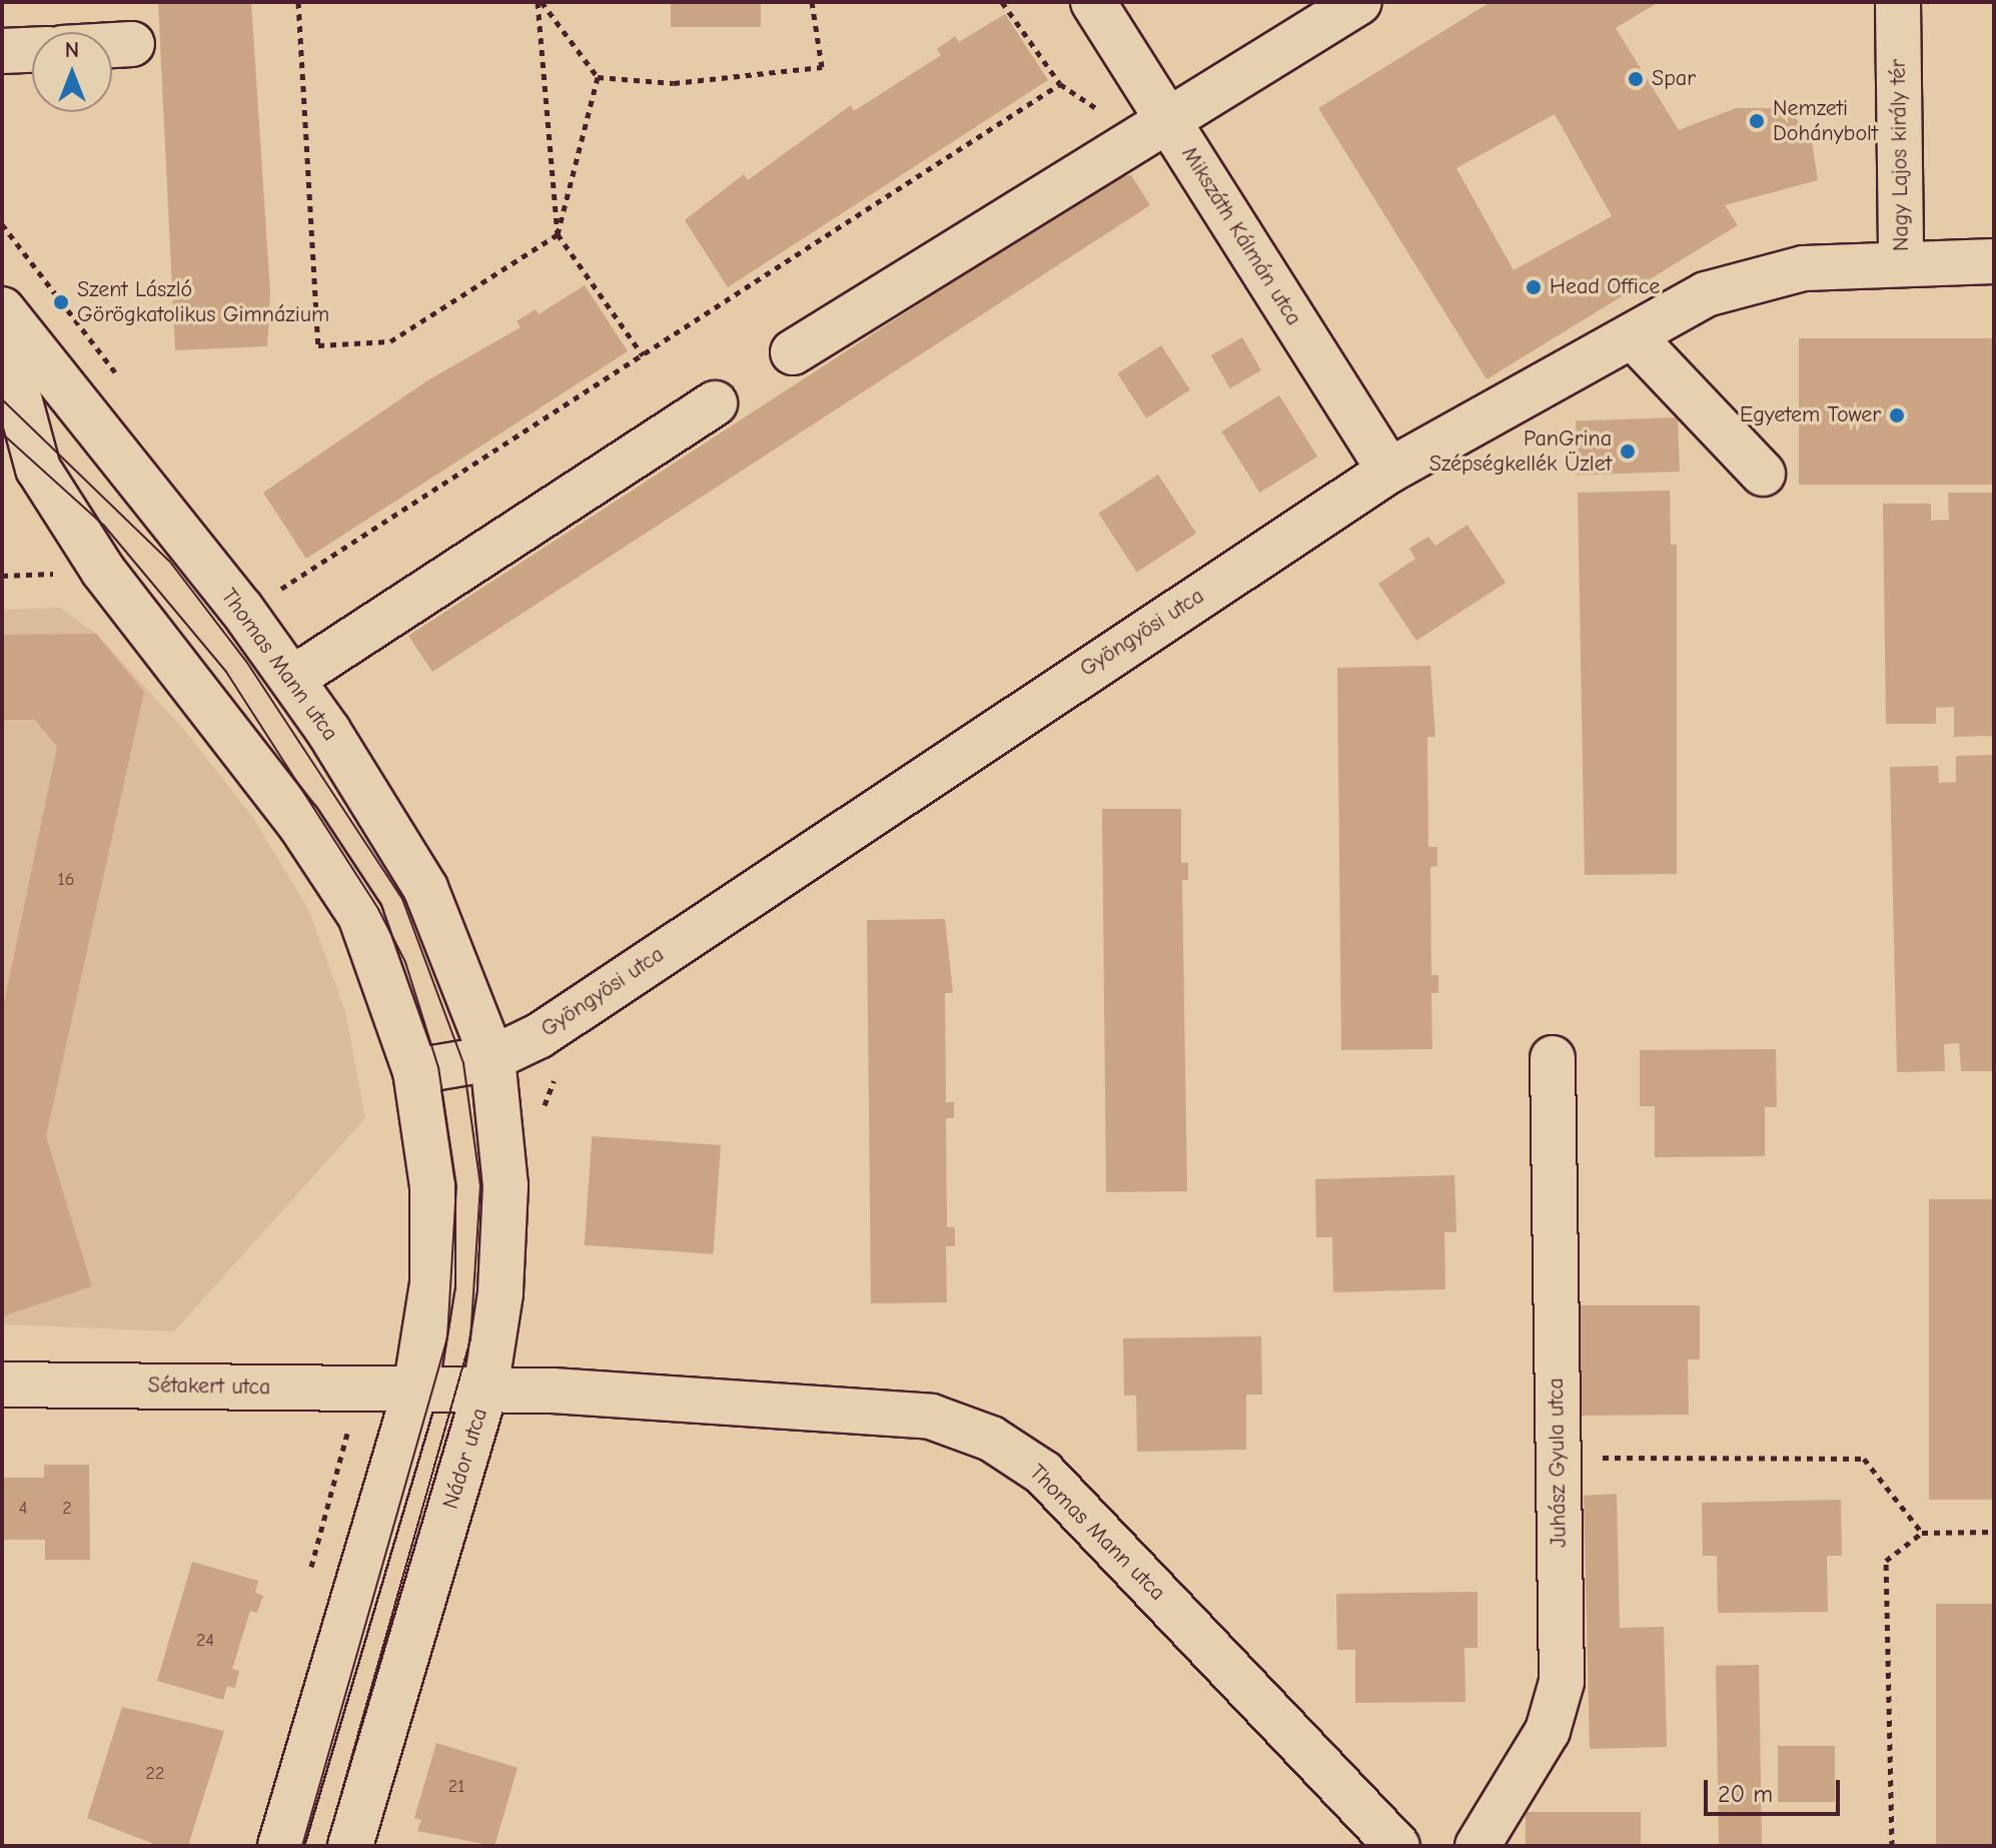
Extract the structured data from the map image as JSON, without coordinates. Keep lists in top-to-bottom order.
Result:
{
  "streets": {
    "street": [
      "Nagy Lajos király tér",
      "Mikszáth Kálmán utca",
      "Gyöngyösi utca",
      "Thomas Mann utca",
      "Sétakert utca",
      "Nádor utca",
      "Juhász Gyula utca"
    ]
  },
  "crossings": [
    ["Nagy Lajos király tér", "Gyöngyösi utca"],
    ["Mikszáth Kálmán utca", "Gyöngyösi utca"],
    ["Gyöngyösi utca", "Thomas Mann utca"],
    ["Gyöngyösi utca", "Nádor utca"],
    ["Thomas Mann utca", "Sétakert utca"],
    ["Thomas Mann utca", "Nádor utca"]
  ],
  "places": [
    "Spar",
    "Nemzeti Dohánybolt",
    "Head Office",
    "Szent László Görögkatolikus Gimnázium",
    "Egyetem Tower",
    "PanGrina Szépségkellék Üzlet"
  ],
  "house_numbers": [
    "16",
    "4",
    "2",
    "24",
    "22",
    "21"
  ],
  "scale_bar": "20 m",
  "north": "top"
}
